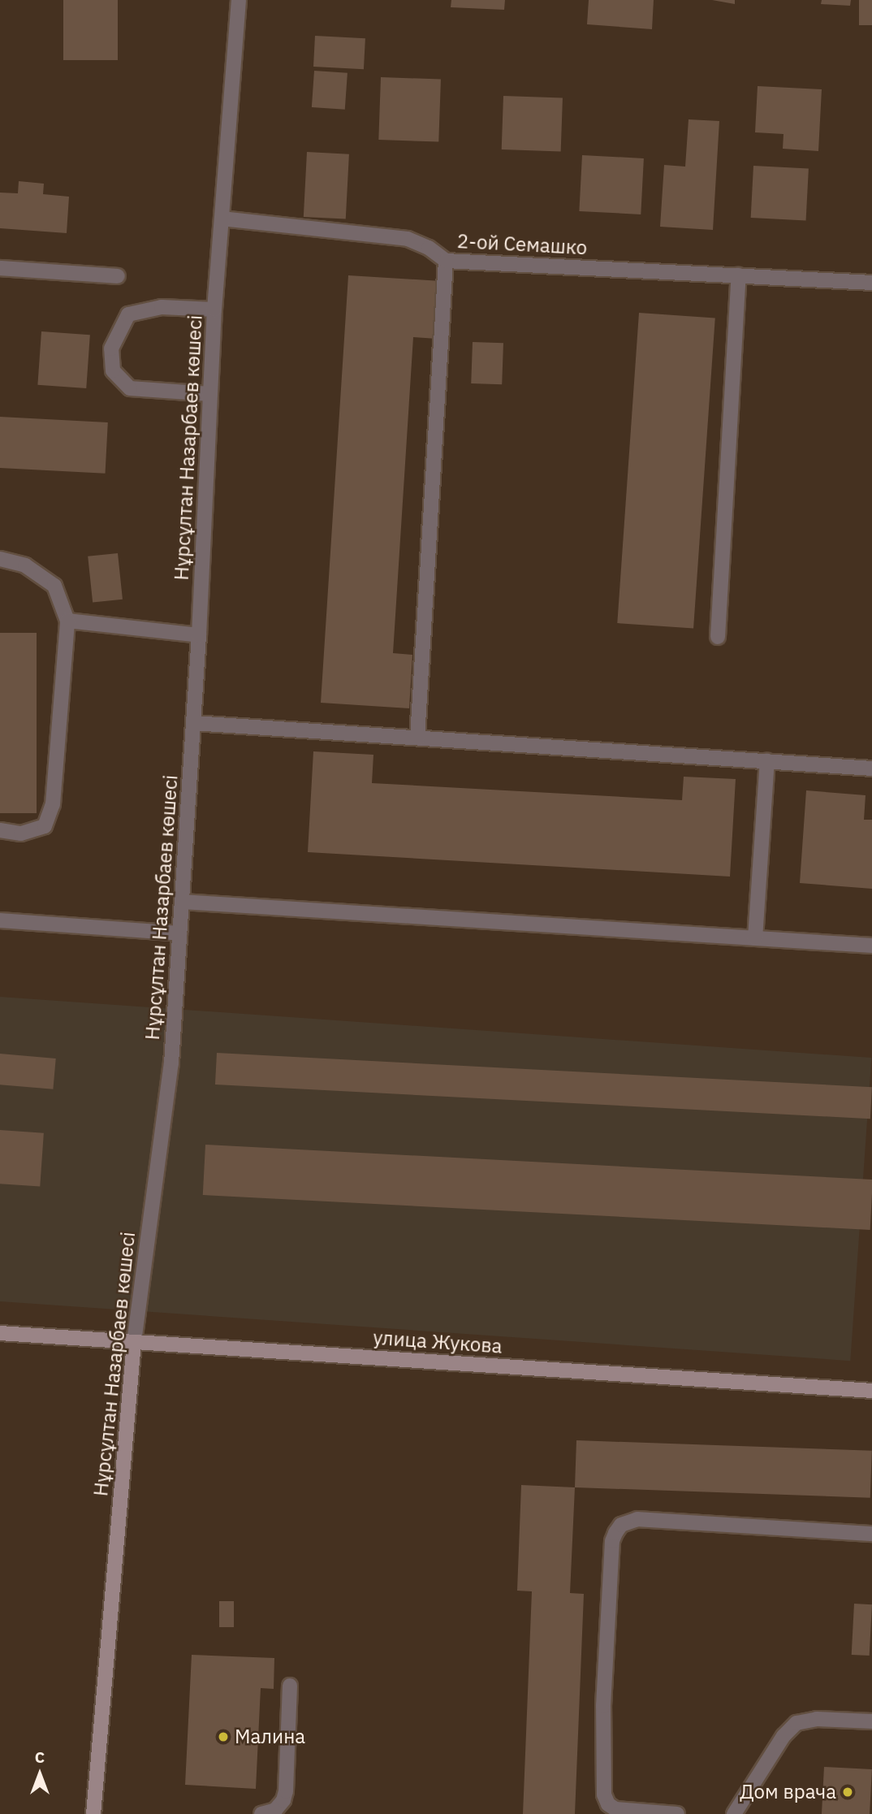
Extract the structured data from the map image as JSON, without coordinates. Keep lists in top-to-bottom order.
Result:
{
  "streets": {
    "main road": ["Нұрсұлтан Назарбаев көшесі", "улица Жукова"],
    "street": ["2-ой Семашко"]
  },
  "crossings": [
    ["2-ой Семашко", "Нұрсұлтан Назарбаев көшесі"],
    ["Нұрсұлтан Назарбаев көшесі", "улица Жукова"]
  ],
  "places": ["Малина", "Дом врача"],
  "north": "top"
}
